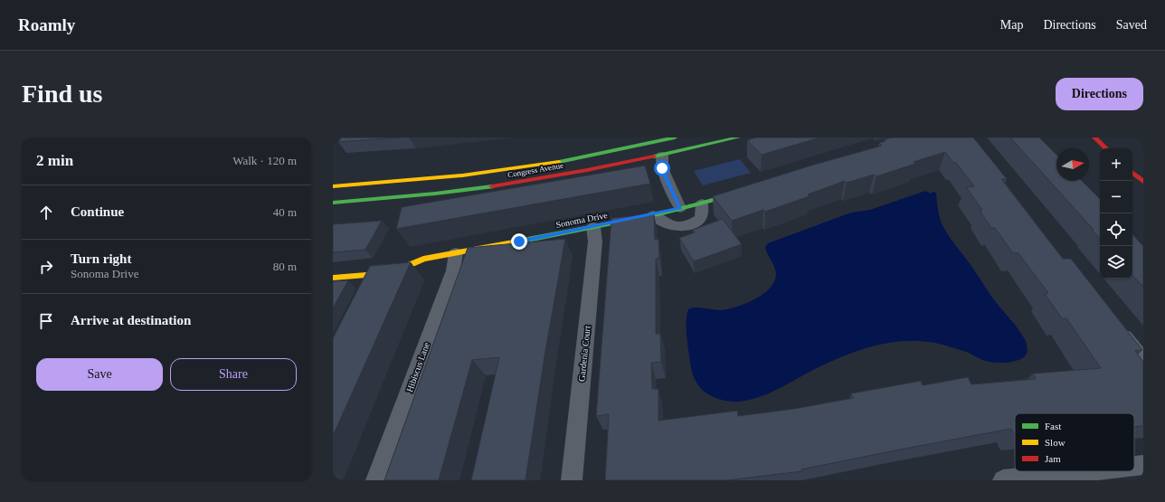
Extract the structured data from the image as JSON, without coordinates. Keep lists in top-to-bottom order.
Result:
{
  "streets": {
    "street": [
      "Congress Avenue",
      "Sonoma Drive",
      "Gardenia Court",
      "Hibiscus Lane"
    ]
  },
  "crossings": [
    ["Sonoma Drive", "Gardenia Court"],
    ["Sonoma Drive", "Hibiscus Lane"]
  ],
  "legend": ["Fast", "Slow", "Jam"],
  "north": "right",
  "page": {
    "header": "Roamly",
    "nav": ["Map", "Directions", "Saved"],
    "buttons": [
      "Directions",
      ["Save", "Share"]
    ],
    "title": "Find us",
    "heading": ["2 min", "Walk · 120 m"],
    "map_buttons": ["+", "−"],
    "list": [
      ["Continue", "40 m"],
      ["Turn right", "Sonoma Drive", "80 m"],
      "Arrive at destination"
    ]
  }
}
